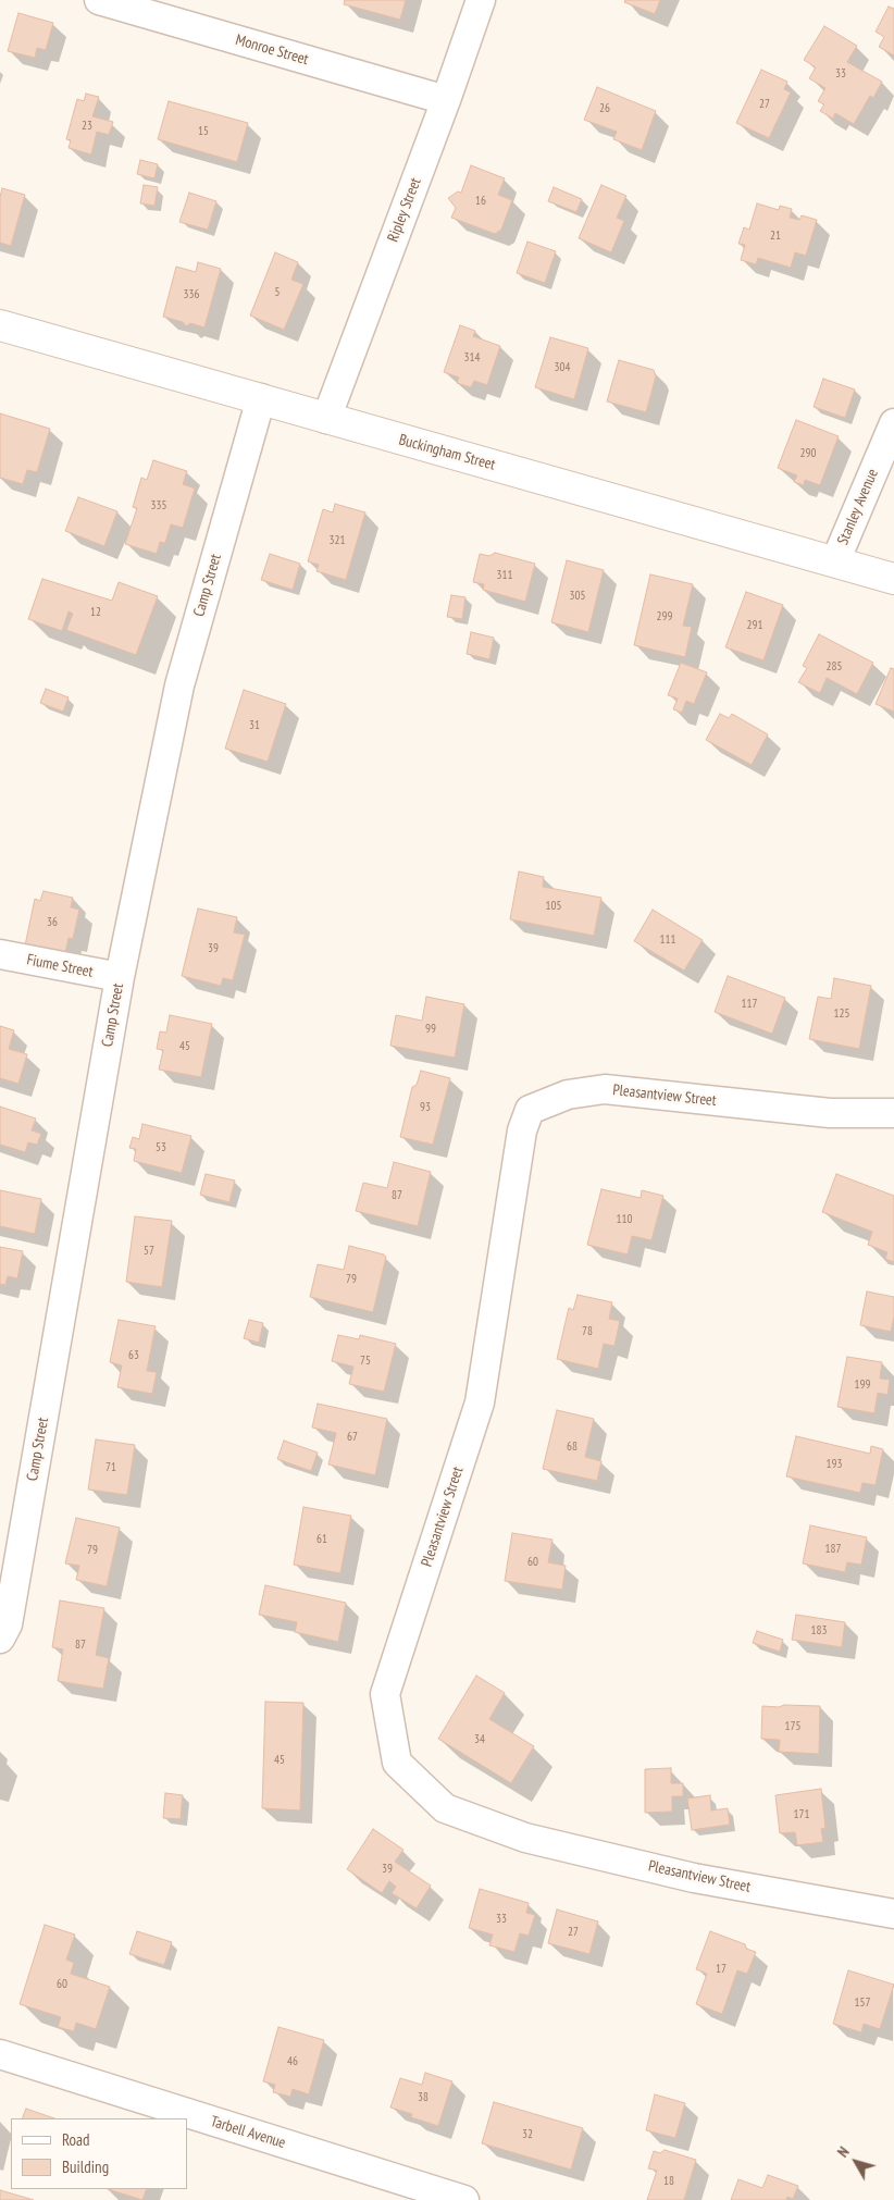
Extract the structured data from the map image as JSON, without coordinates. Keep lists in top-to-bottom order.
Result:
{
  "streets": {
    "main road": ["Buckingham Street"],
    "street": [
      "Monroe Street",
      "Ripley Street",
      "Stanley Avenue",
      "Camp Street",
      "Fiume Street",
      "Pleasantview Street",
      "Tarbell Avenue"
    ]
  },
  "crossings": [
    ["Monroe Street", "Ripley Street"],
    ["Ripley Street", "Buckingham Street"],
    ["Buckingham Street", "Stanley Avenue"],
    ["Buckingham Street", "Camp Street"],
    ["Camp Street", "Fiume Street"]
  ],
  "house_numbers": [
    "33",
    "27",
    "26",
    "23",
    "15",
    "16",
    "21",
    "5",
    "336",
    "314",
    "304",
    "290",
    "335",
    "321",
    "311",
    "305",
    "12",
    "299",
    "291",
    "285",
    "31",
    "105",
    "36",
    "111",
    "39",
    "117",
    "125",
    "99",
    "45",
    "93",
    "53",
    "87",
    "110",
    "57",
    "79",
    "78",
    "63",
    "75",
    "199",
    "67",
    "68",
    "193",
    "71",
    "61",
    "187",
    "79",
    "60",
    "183",
    "87",
    "175",
    "34",
    "45",
    "171",
    "39",
    "33",
    "27",
    "17",
    "60",
    "157",
    "46",
    "38",
    "32",
    "18"
  ],
  "legend": ["Road", "Building"],
  "north": "top left"
}
